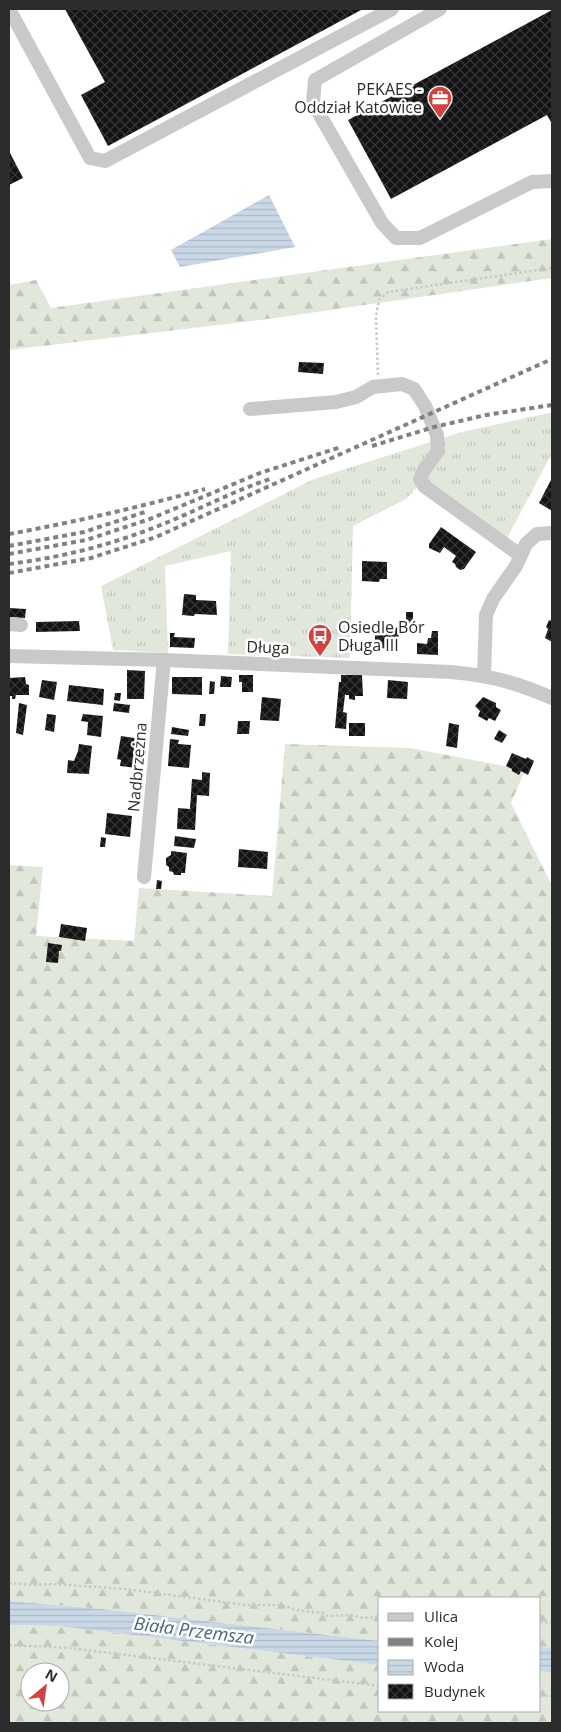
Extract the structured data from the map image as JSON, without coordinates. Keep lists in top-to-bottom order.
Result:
{
  "streets": {
    "street": ["Długa", "Nadbrzeżna"]
  },
  "crossings": [
    ["Długa", "Nadbrzeżna"]
  ],
  "water": ["Biała Przemsza"],
  "places": {
    "office": ["PEKAES - Oddział Katowice"],
    "bus stop": ["Osiedle Bór Długa III"]
  },
  "legend": [
    "Ulica",
    "Kolej",
    "Woda",
    "Budynek"
  ],
  "north": "top right"
}
